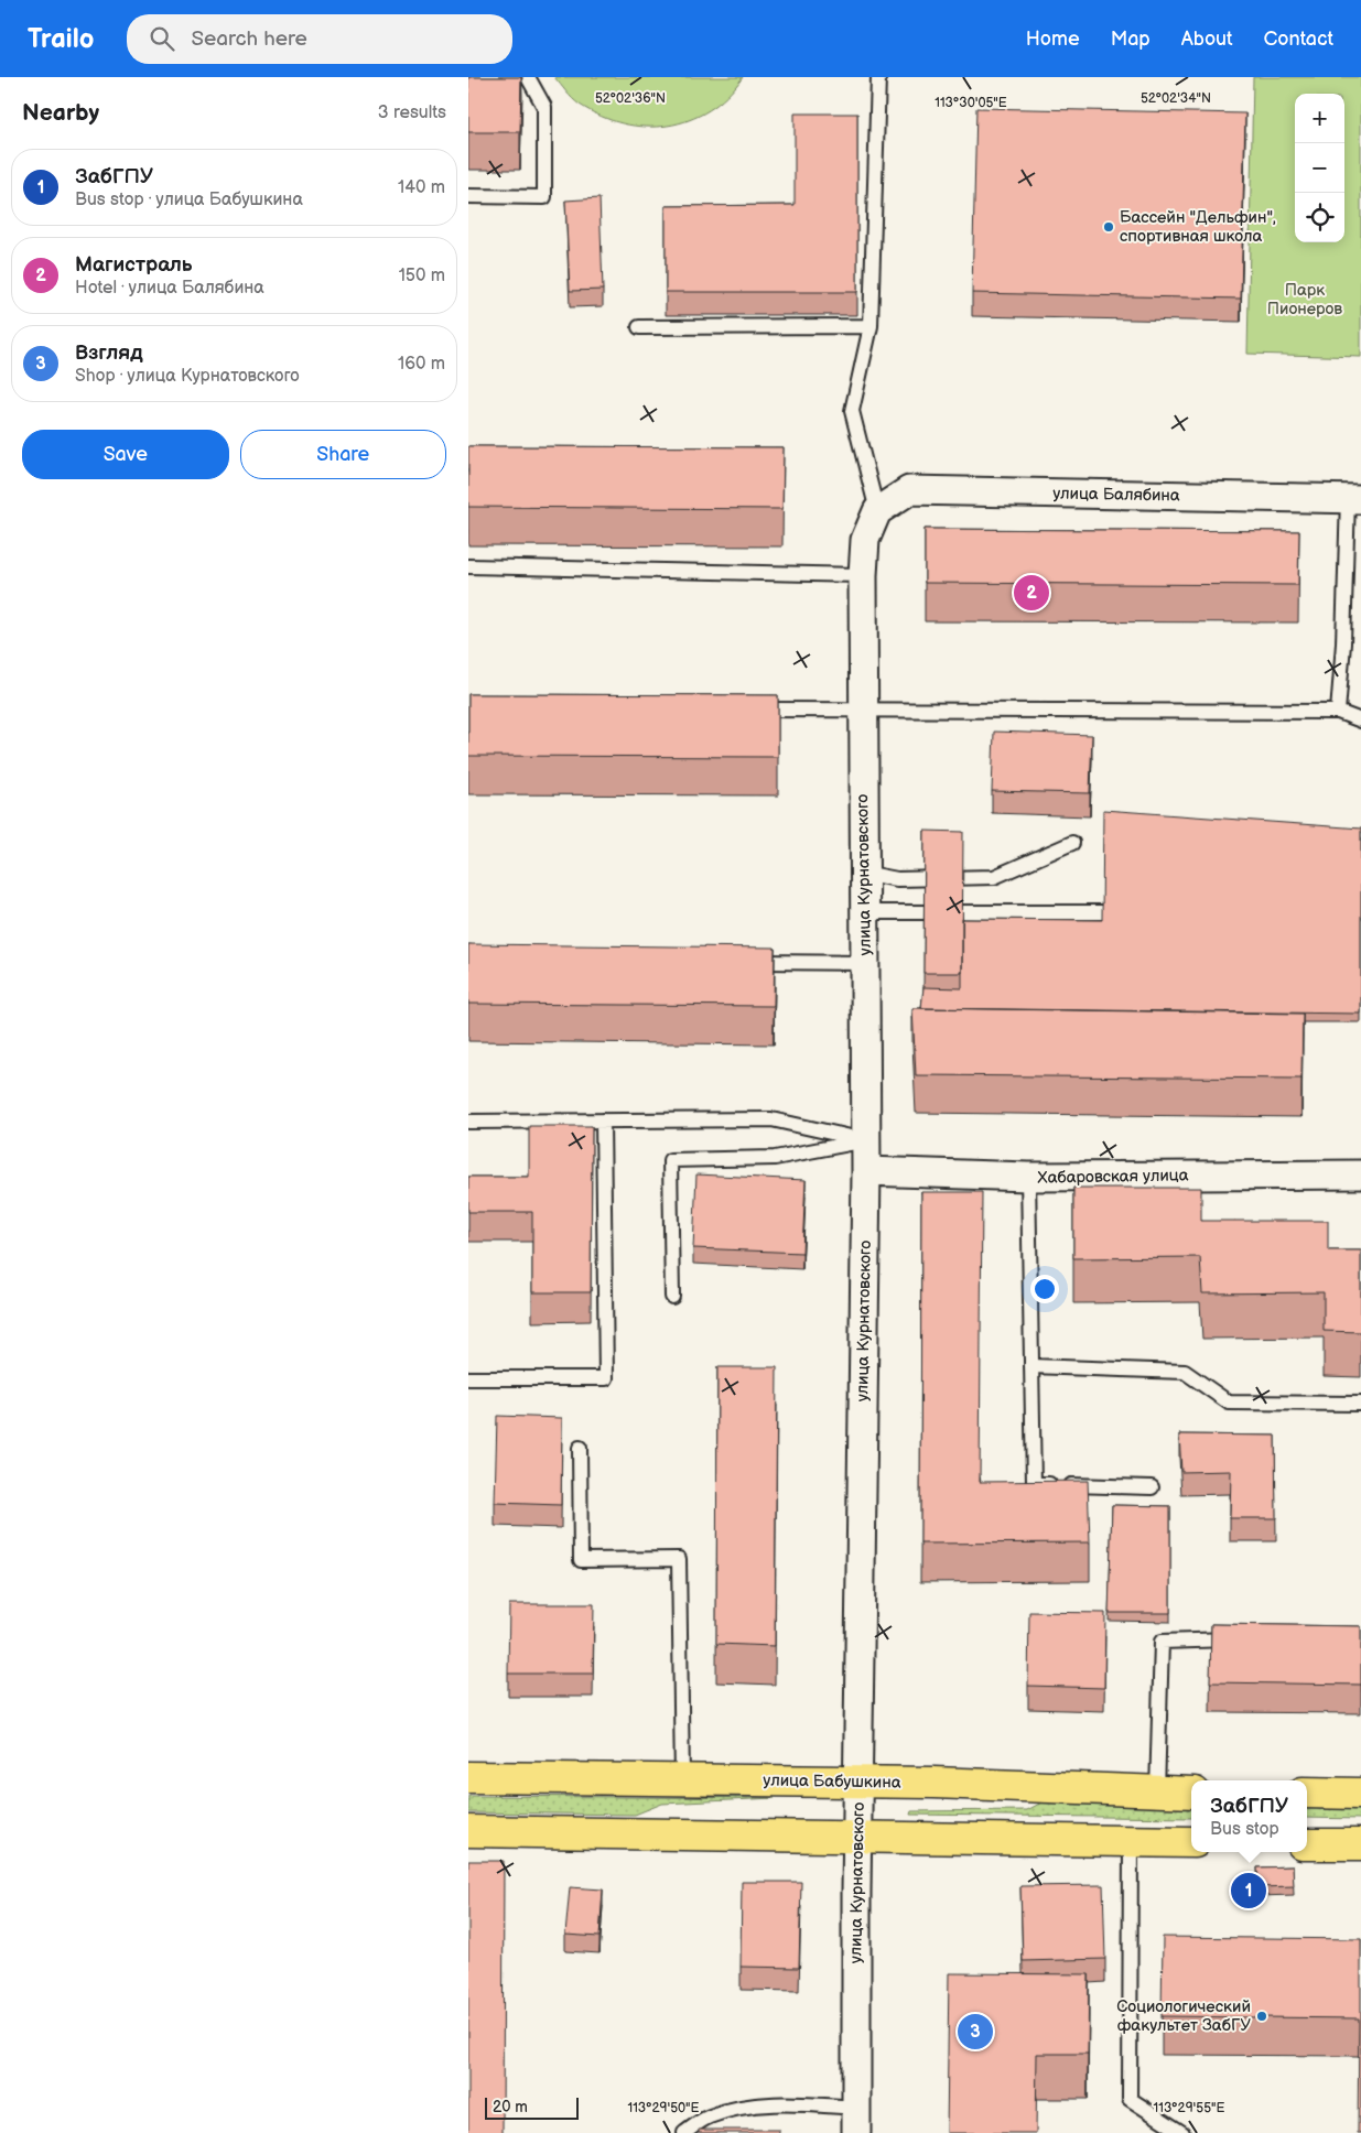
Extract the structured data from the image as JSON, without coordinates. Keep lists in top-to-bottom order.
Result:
{
  "streets": {
    "main road": ["улица Бабушкина"],
    "street": ["улица Балябина", "улица Курнатовского", "Хабаровская улица"]
  },
  "crossings": [
    ["улица Балябина", "улица Курнатовского"],
    ["улица Курнатовского", "Хабаровская улица"],
    ["улица Курнатовского", "улица Бабушкина"]
  ],
  "parks": ["Парк Пионеров"],
  "places": ["Бассейн \"Дельфин\", спортивная школа", "Социологический факультет ЗабГУ"],
  "scale_bar": "20 m",
  "page": {
    "header": "Trailo",
    "search": "Search here",
    "nav": [
      "Home",
      "Map",
      "About",
      "Contact"
    ],
    "heading": ["Nearby", "3 results"],
    "map_buttons": ["+", "−"],
    "list": [
      {
        "mark": "1",
        "name": "ЗабГПУ",
        "note": "Bus stop · улица Бабушкина",
        "value": "140 m"
      },
      {
        "mark": "2",
        "name": "Магистраль",
        "note": "Hotel · улица Балябина",
        "value": "150 m"
      },
      {
        "mark": "3",
        "name": "Взгляд",
        "note": "Shop · улица Курнатовского",
        "value": "160 m"
      }
    ],
    "buttons": ["Save", "Share"],
    "pins": ["2", "1", "3"],
    "popup": ["ЗабГПУ", "Bus stop"],
    "scale": "20 m"
  },
  "coordinates": [
    "52°02'34\"N",
    "52°02'36\"N",
    "113°30'05\"E",
    "113°29'50\"E",
    "113°29'55\"E"
  ]
}
